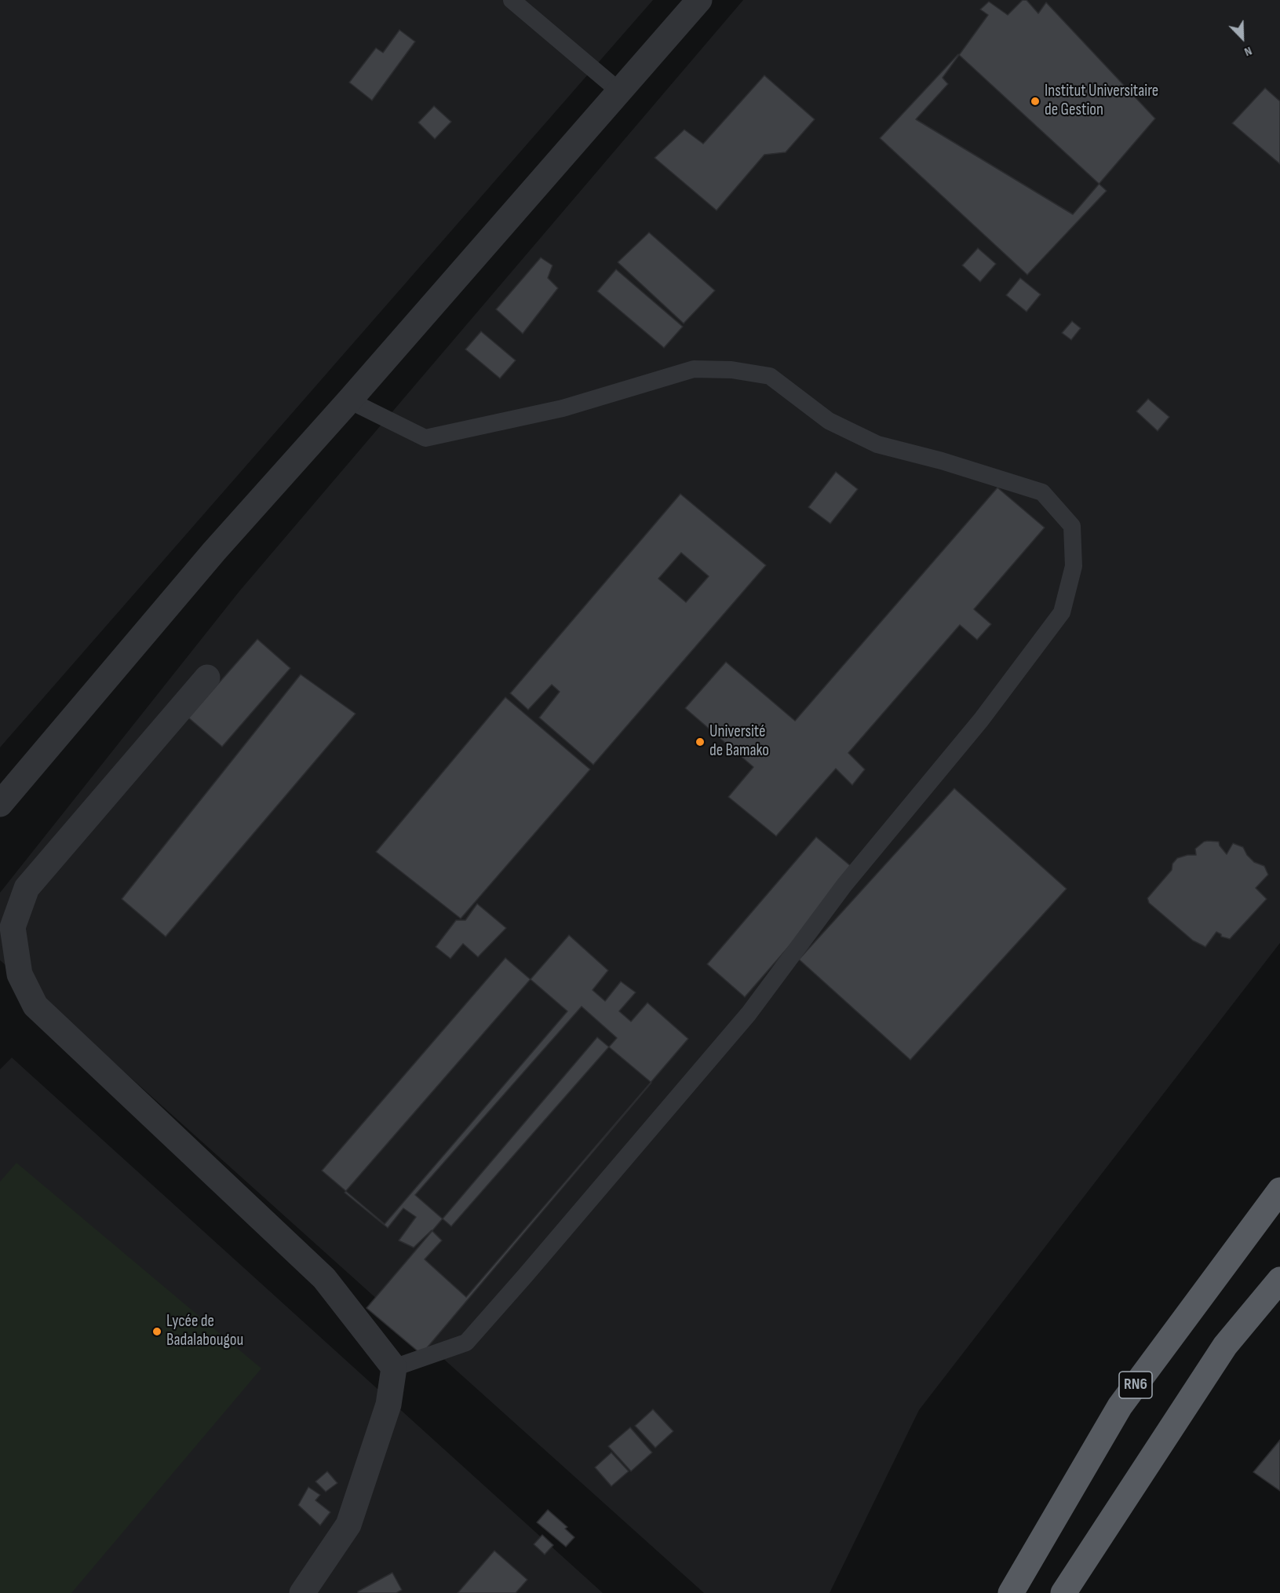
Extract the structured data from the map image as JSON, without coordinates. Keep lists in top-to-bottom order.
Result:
{
  "streets": {
    "highway": ["RN6"]
  },
  "places": ["Institut Universitaire de Gestion", "Université de Bamako", "Lycée de Badalabougou"],
  "north": "bottom right"
}
